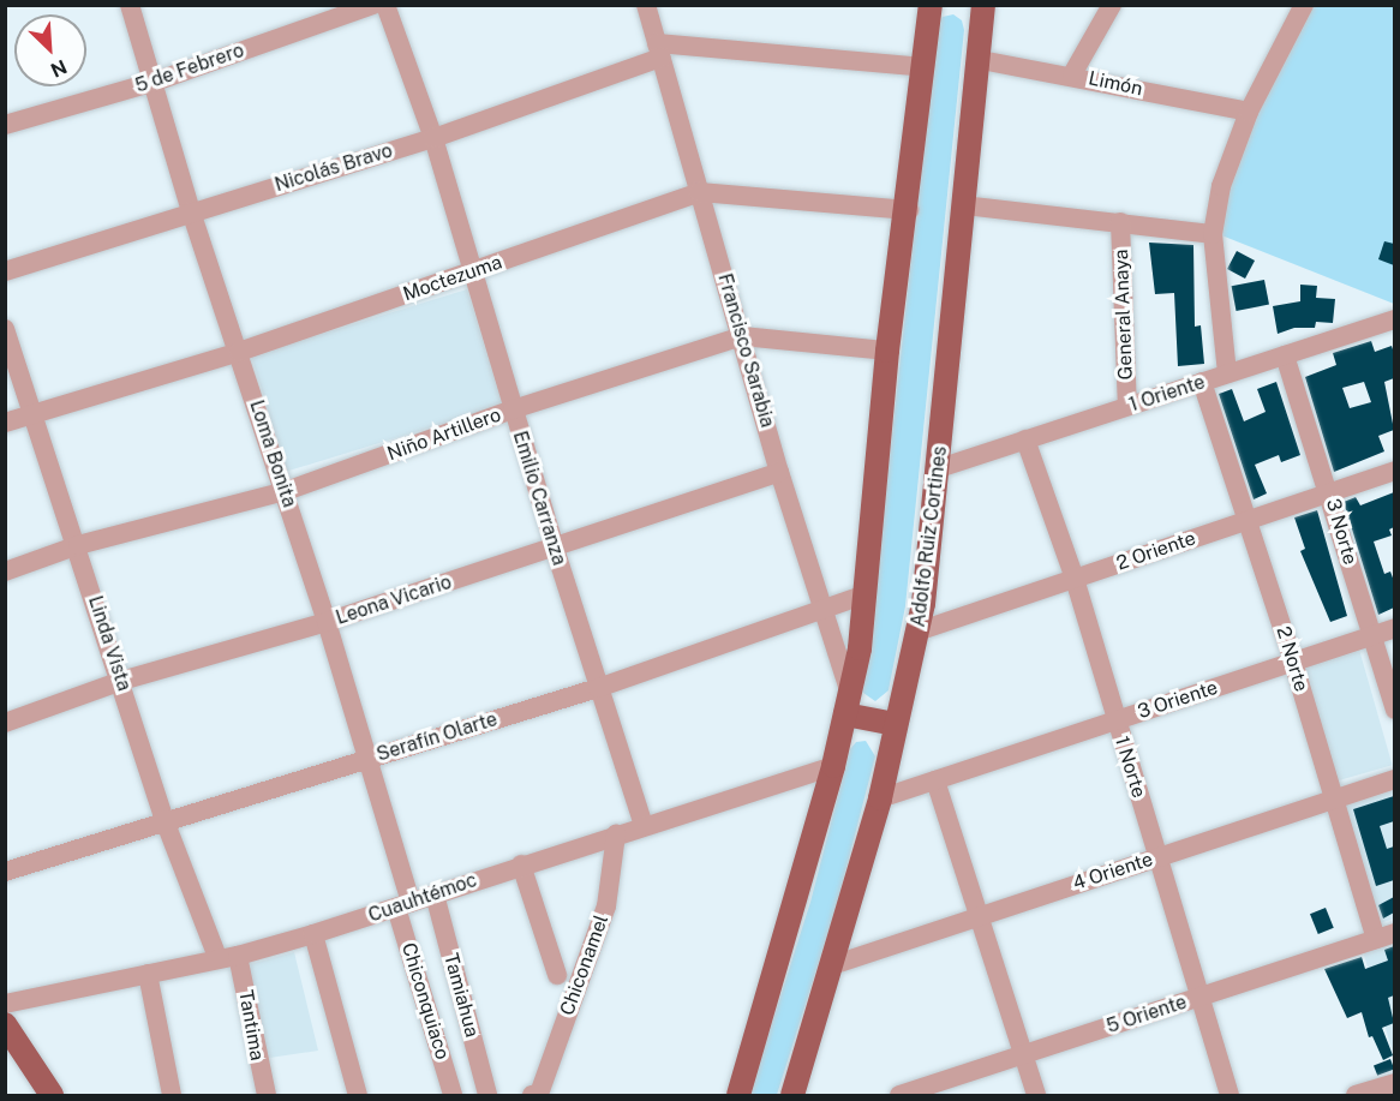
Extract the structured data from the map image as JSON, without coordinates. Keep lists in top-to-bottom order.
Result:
{
  "streets": {
    "main road": ["Adolfo Ruiz Cortines"],
    "street": [
      "5 de Febrero",
      "Limón",
      "Nicolás Bravo",
      "Moctezuma",
      "General Anaya",
      "Francisco Sarabia",
      "1 Oriente",
      "Niño Artillero",
      "Loma Bonita",
      "Emilio Carranza",
      "3 Norte",
      "2 Oriente",
      "Leona Vicario",
      "Linda Vista",
      "2 Norte",
      "3 Oriente",
      "Serafín Olarte",
      "1 Norte",
      "4 Oriente",
      "Cuauhtémoc",
      "Chiconamel",
      "Tamiahua",
      "Chiconquiaco",
      "5 Oriente",
      "Tantima"
    ]
  },
  "crossings": [
    ["5 de Febrero", "Loma Bonita"],
    ["Limón", "Adolfo Ruiz Cortines"],
    ["Nicolás Bravo", "Francisco Sarabia"],
    ["Nicolás Bravo", "Loma Bonita"],
    ["Nicolás Bravo", "Emilio Carranza"],
    ["Moctezuma", "Francisco Sarabia"],
    ["Moctezuma", "Loma Bonita"],
    ["Moctezuma", "Emilio Carranza"],
    ["Moctezuma", "Linda Vista"],
    ["General Anaya", "1 Oriente"],
    ["General Anaya", "Adolfo Ruiz Cortines"],
    ["Francisco Sarabia", "Niño Artillero"],
    ["Francisco Sarabia", "Leona Vicario"],
    ["Francisco Sarabia", "Serafín Olarte"],
    ["1 Oriente", "3 Norte"],
    ["1 Oriente", "Adolfo Ruiz Cortines"],
    ["1 Oriente", "2 Norte"],
    ["1 Oriente", "1 Norte"],
    ["Niño Artillero", "Loma Bonita"],
    ["Niño Artillero", "Emilio Carranza"],
    ["Niño Artillero", "Linda Vista"],
    ["Loma Bonita", "Leona Vicario"],
    ["Loma Bonita", "Serafín Olarte"],
    ["Loma Bonita", "Cuauhtémoc"],
    ["Loma Bonita", "Chiconquiaco"],
    ["Emilio Carranza", "Leona Vicario"],
    ["Emilio Carranza", "Serafín Olarte"],
    ["Emilio Carranza", "Cuauhtémoc"],
    ["3 Norte", "2 Oriente"],
    ["3 Norte", "3 Oriente"],
    ["Adolfo Ruiz Cortines", "2 Oriente"],
    ["Adolfo Ruiz Cortines", "3 Oriente"],
    ["Adolfo Ruiz Cortines", "4 Oriente"],
    ["2 Oriente", "2 Norte"],
    ["2 Oriente", "1 Norte"],
    ["Leona Vicario", "Linda Vista"],
    ["Linda Vista", "Serafín Olarte"],
    ["Linda Vista", "Cuauhtémoc"],
    ["Linda Vista", "Tantima"],
    ["2 Norte", "3 Oriente"],
    ["2 Norte", "4 Oriente"],
    ["2 Norte", "5 Oriente"],
    ["3 Oriente", "1 Norte"],
    ["1 Norte", "4 Oriente"],
    ["1 Norte", "5 Oriente"],
    ["Cuauhtémoc", "Chiconamel"],
    ["Cuauhtémoc", "Tamiahua"],
    ["Cuauhtémoc", "Chiconquiaco"],
    ["Cuauhtémoc", "Tantima"]
  ],
  "north": "bottom right"
}
